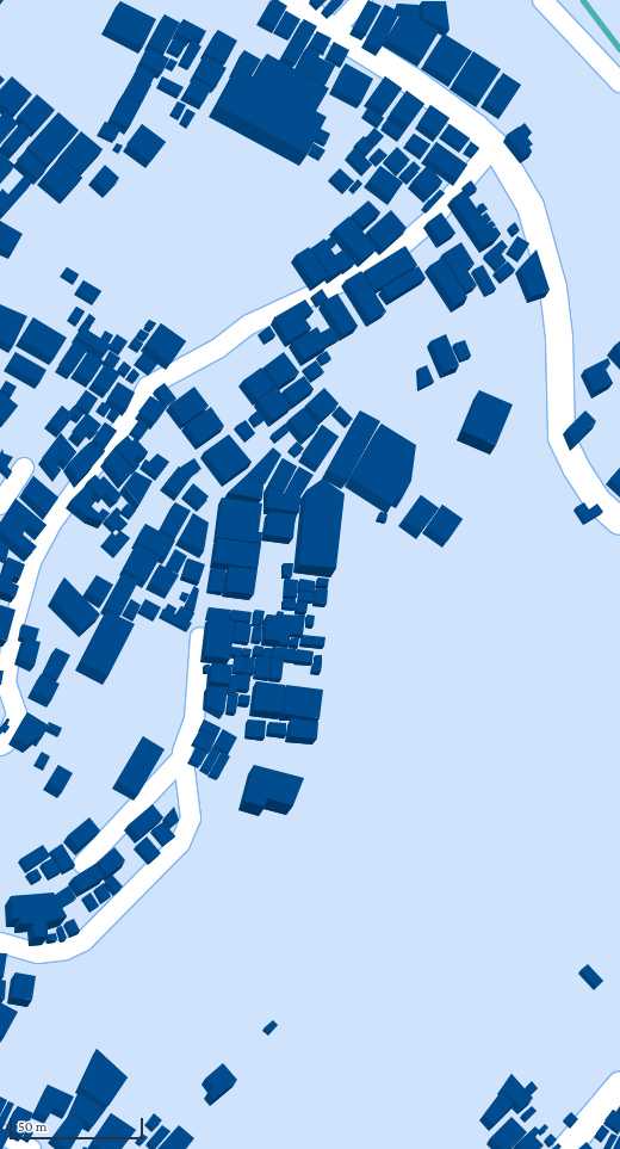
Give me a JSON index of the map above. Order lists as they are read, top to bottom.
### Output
{
  "scale_bar": "50 m"
}
